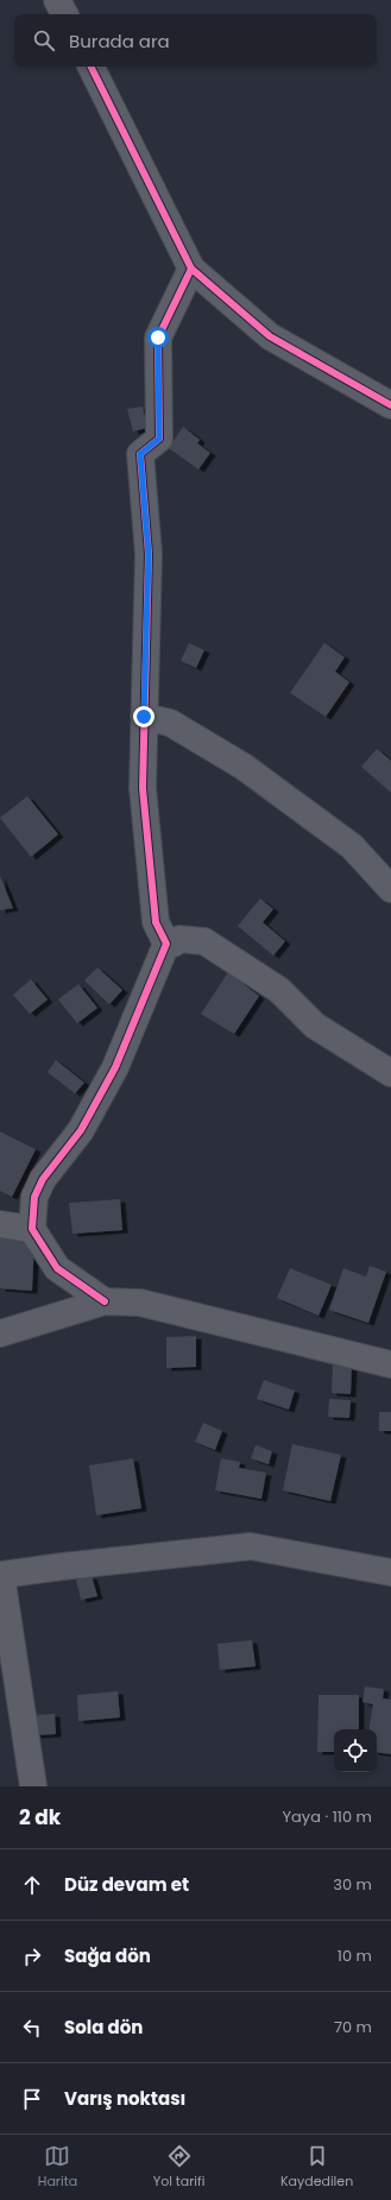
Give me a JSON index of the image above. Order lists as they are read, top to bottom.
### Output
{
  "page": {
    "search": "Burada ara",
    "heading": ["2 dk", "Yaya · 110 m"],
    "list": [
      ["Düz devam et", "30 m"],
      ["Sağa dön", "10 m"],
      ["Sola dön", "70 m"],
      "Varış noktası"
    ],
    "nav": ["Harita", "Yol tarifi", "Kaydedilen"]
  }
}
